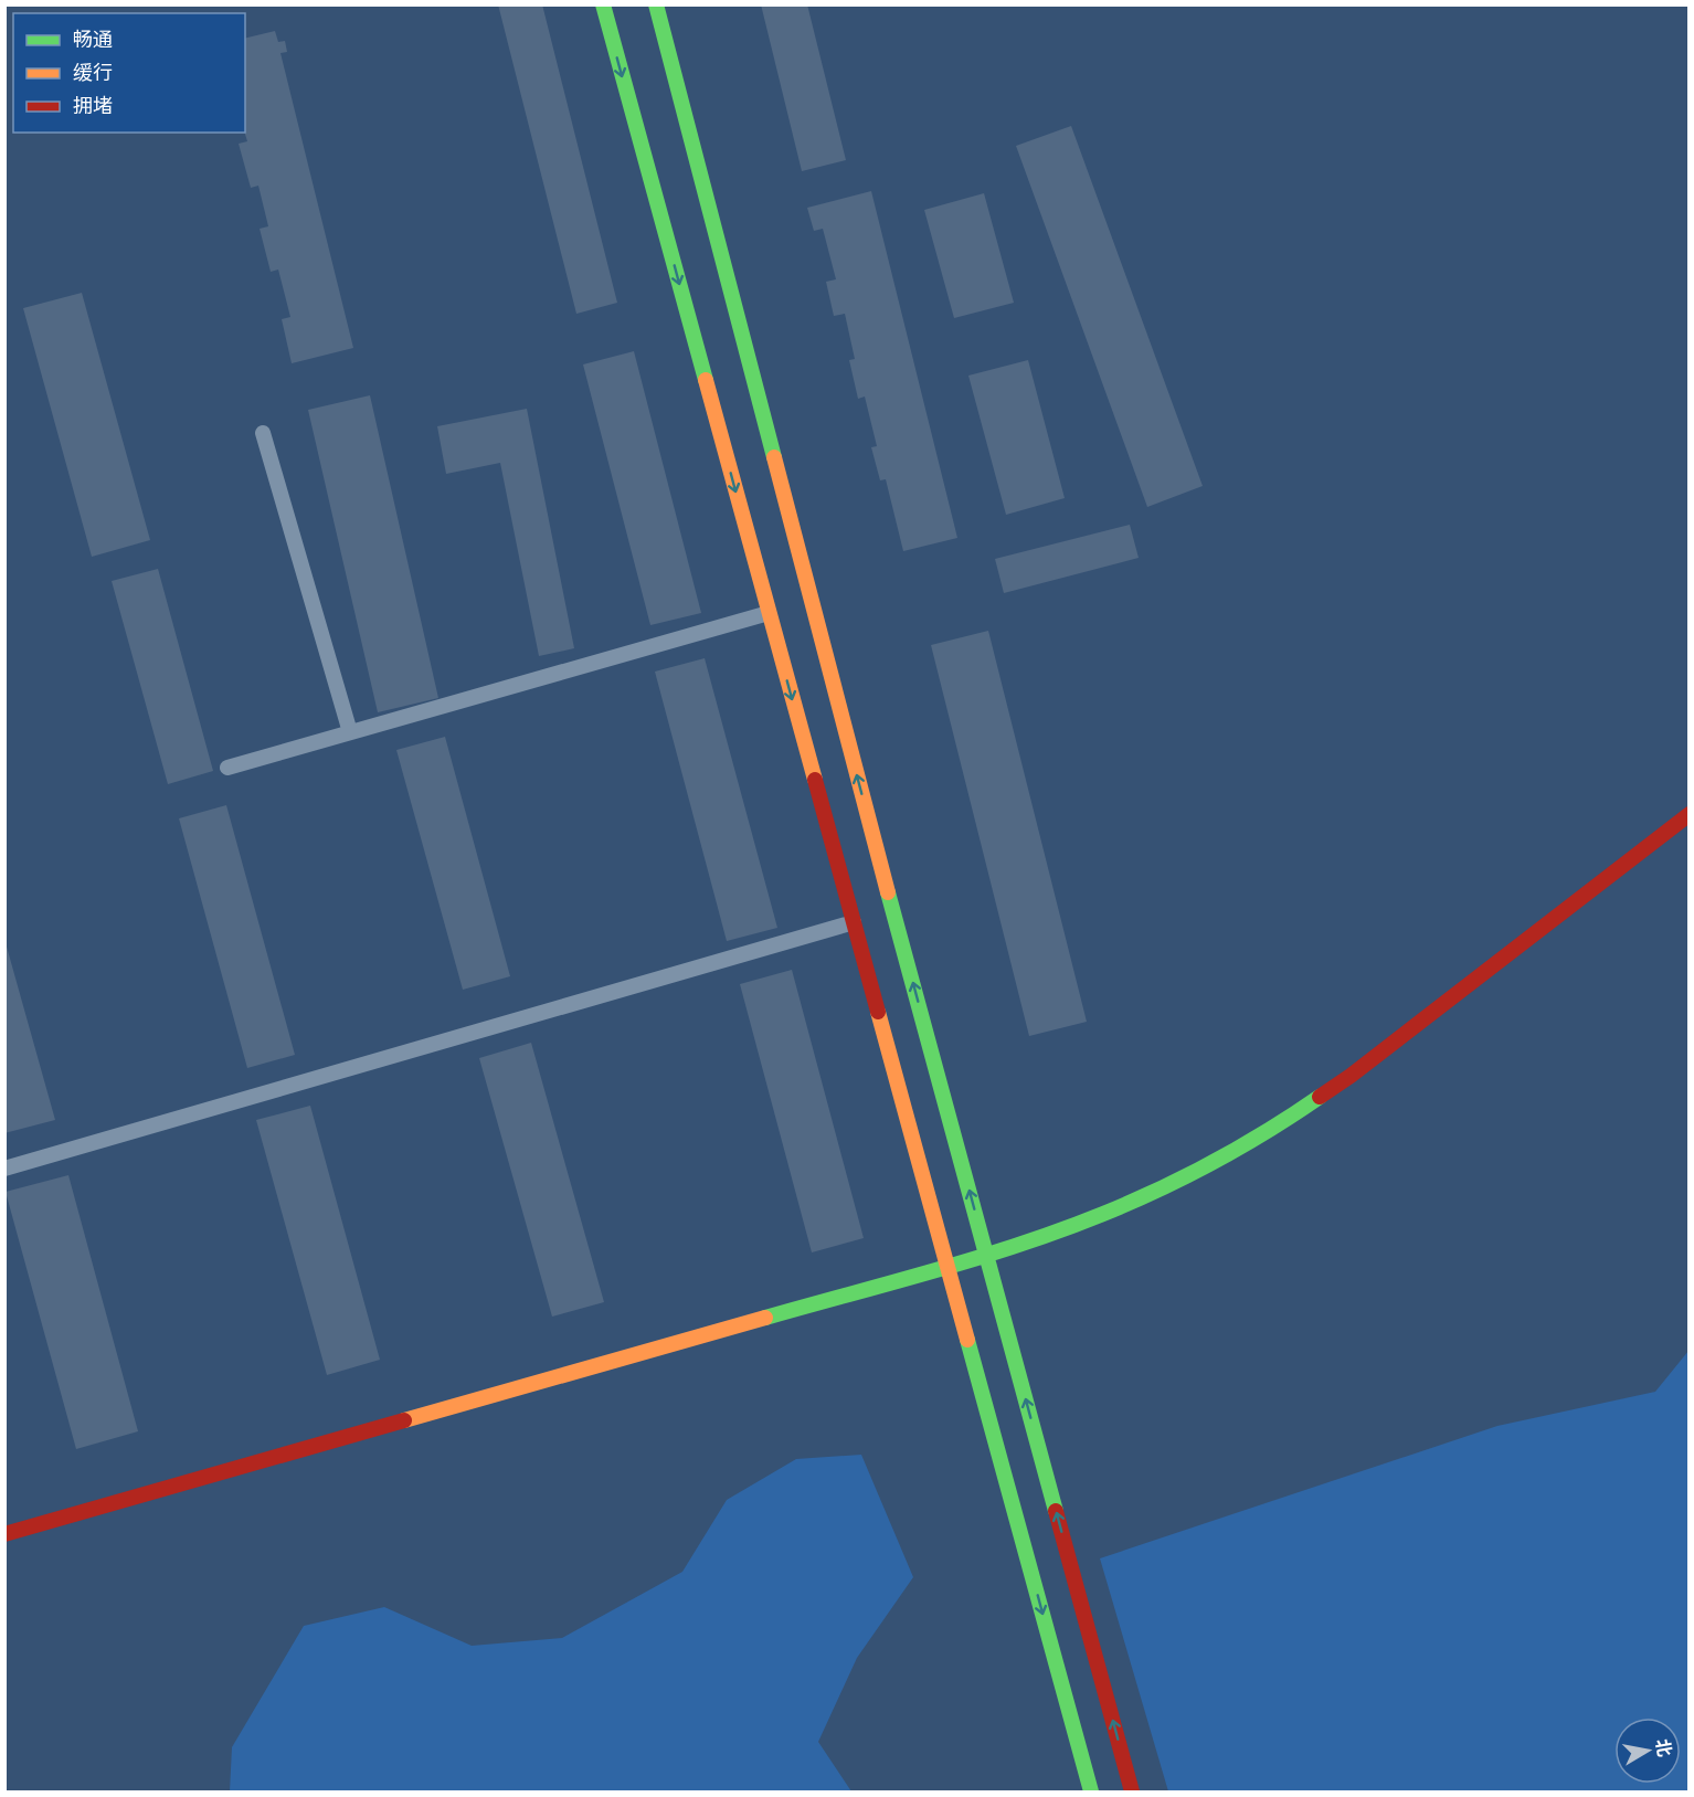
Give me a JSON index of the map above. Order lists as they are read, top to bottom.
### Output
{
  "legend": ["畅通", "缓行", "拥堵"],
  "north": "right"
}
